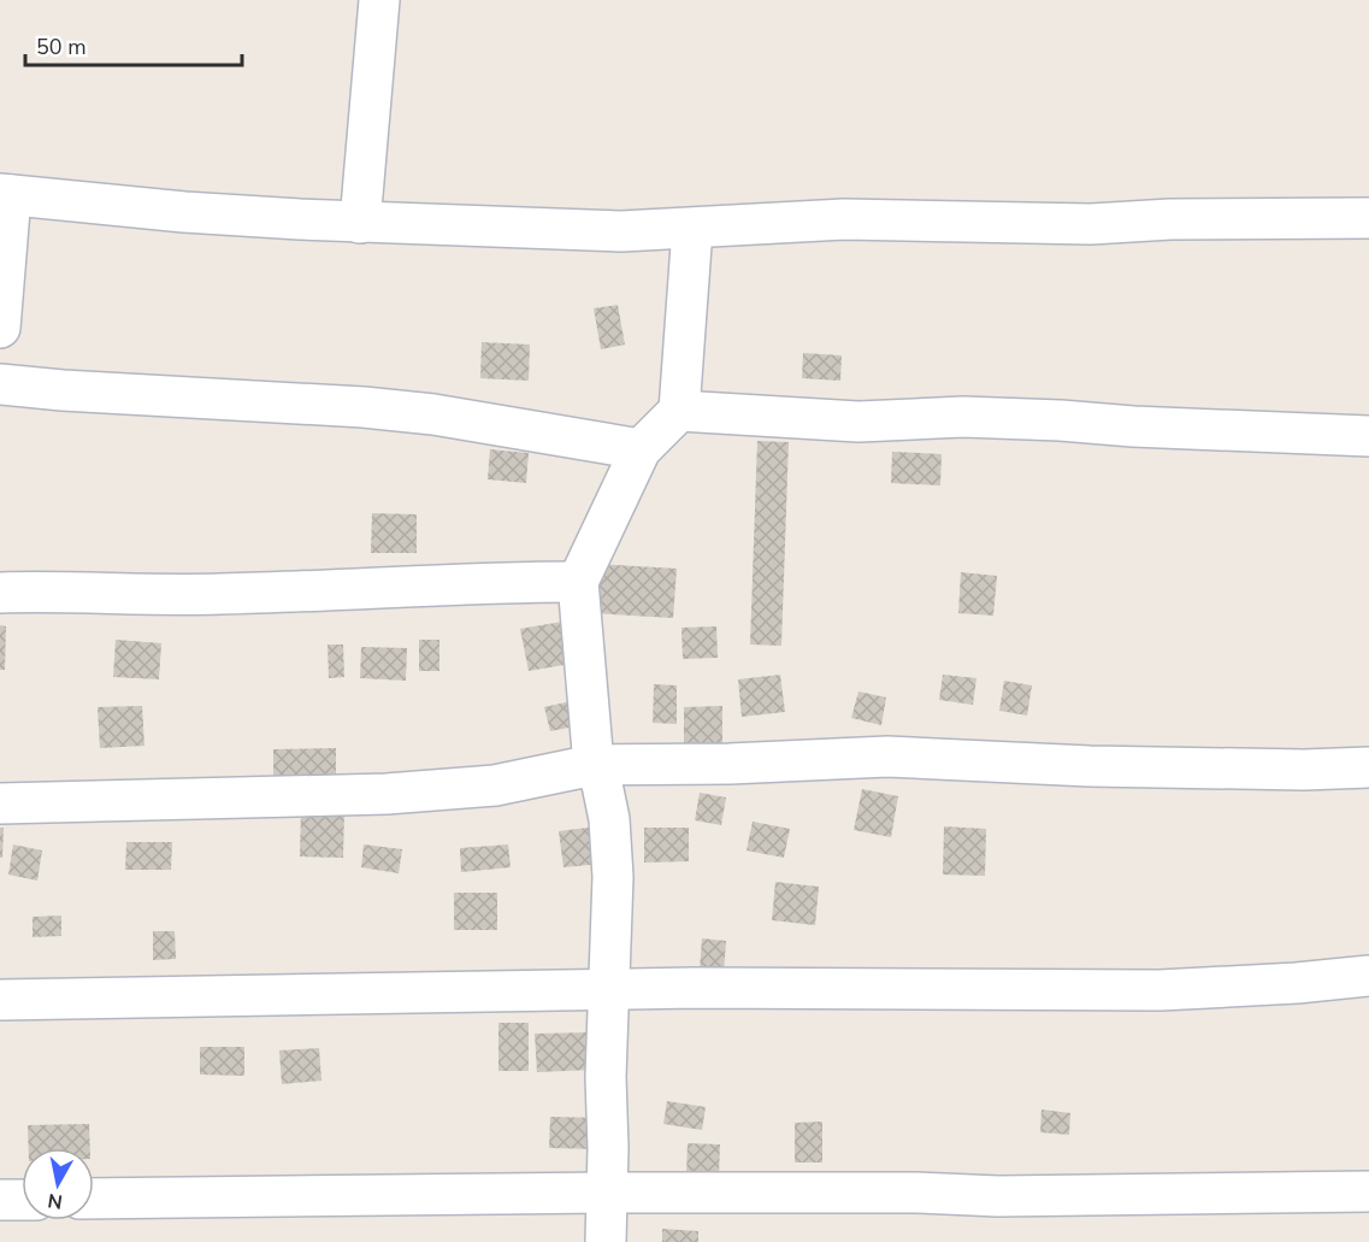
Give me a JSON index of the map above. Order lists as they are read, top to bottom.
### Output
{
  "scale_bar": "50 m",
  "north": "bottom"
}
